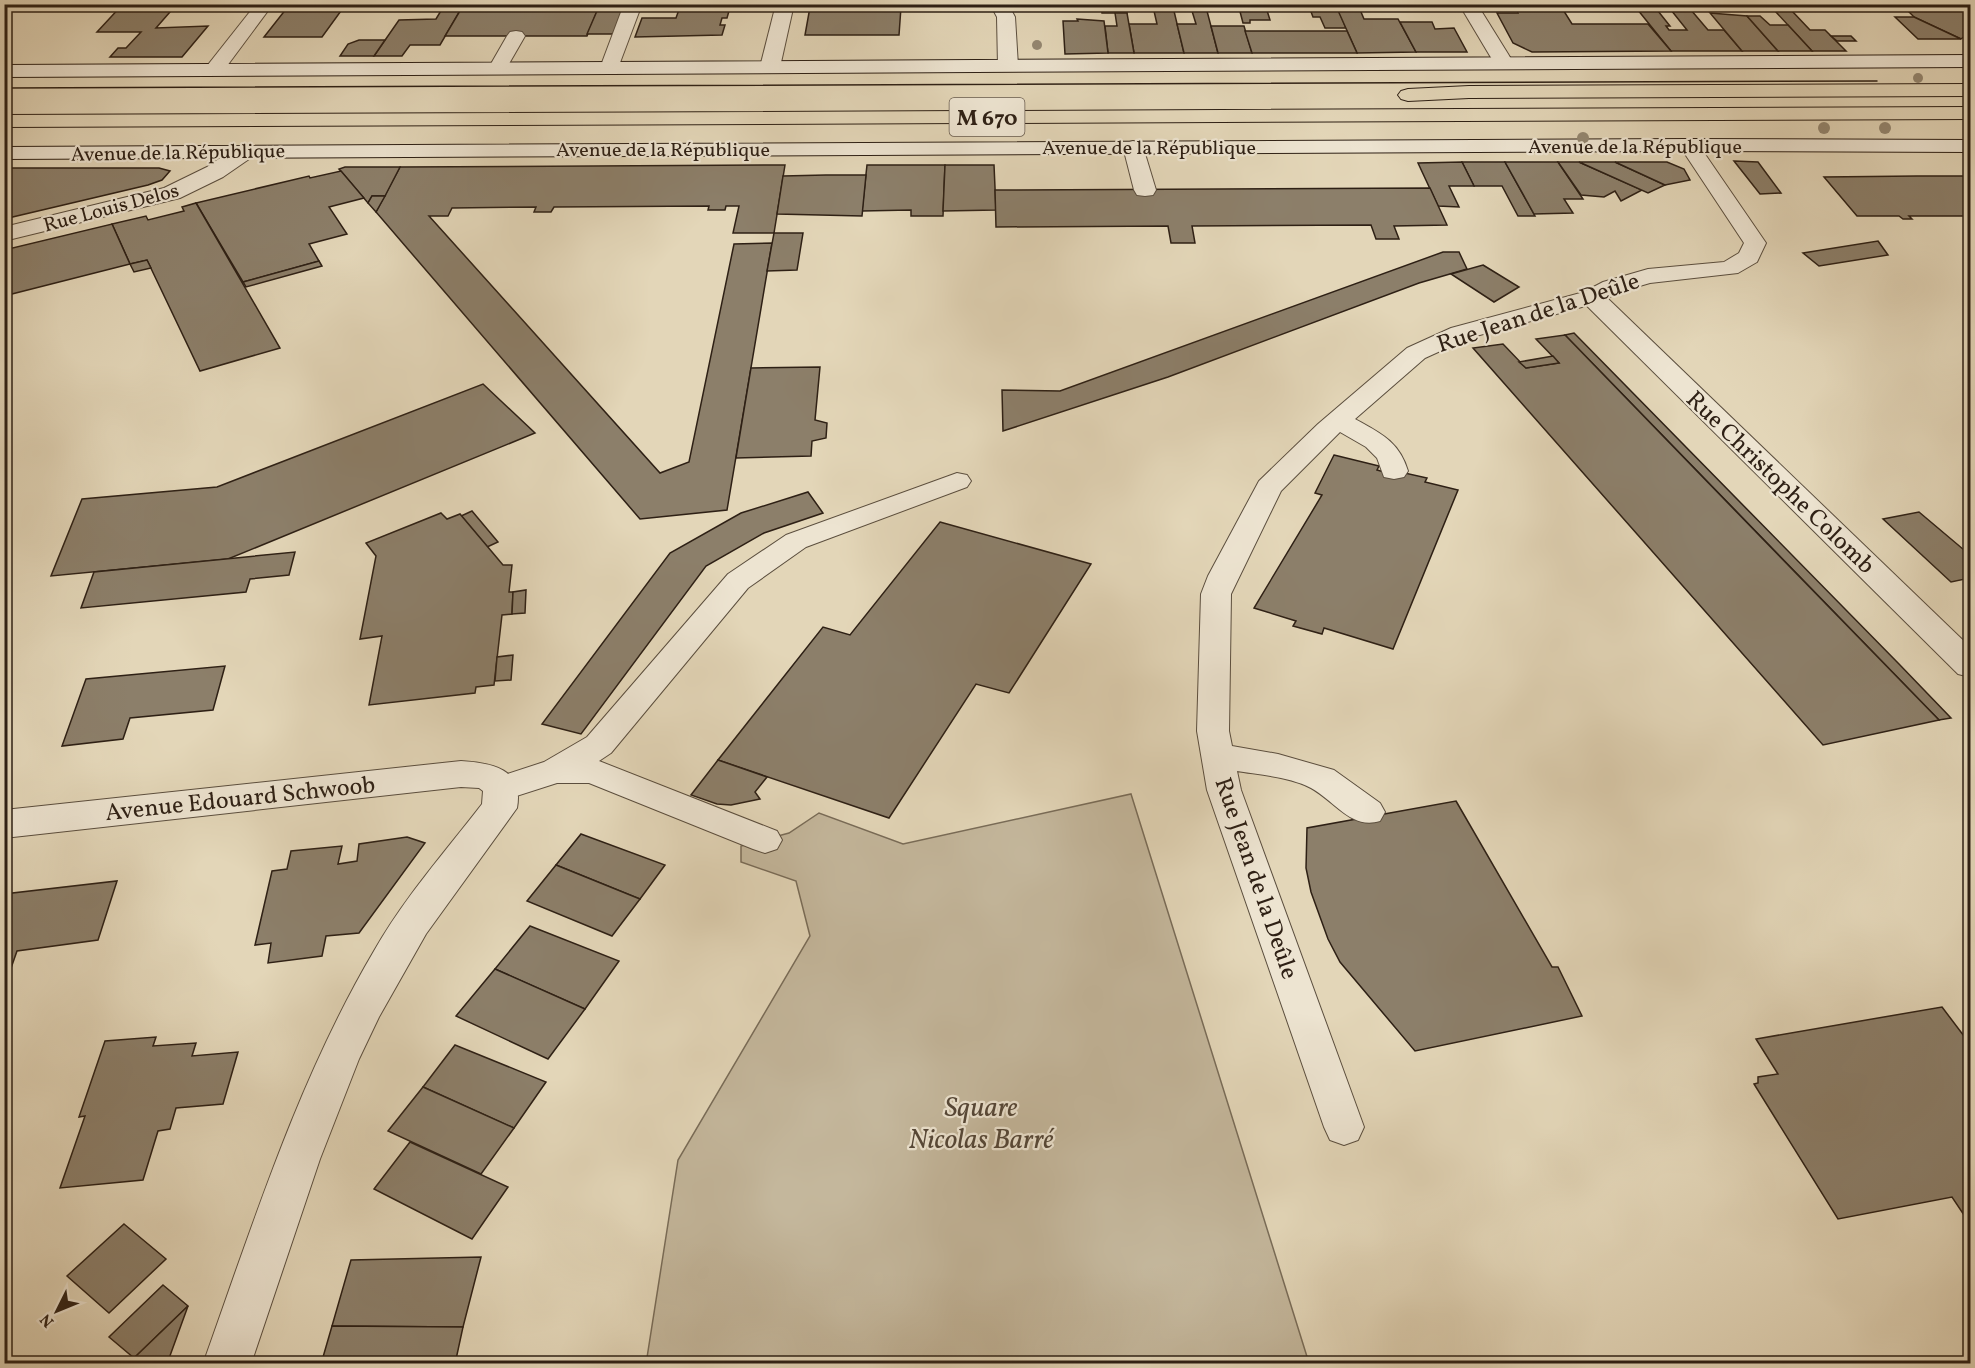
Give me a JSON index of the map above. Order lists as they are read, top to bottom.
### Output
{
  "streets": {
    "main road": ["M 670", "Avenue de la République"],
    "street": ["Rue Louis Delos", "Rue Christophe Colomb", "Avenue Edouard Schwoob"],
    "lane": ["Rue Jean de la Deûle"]
  },
  "crossings": [
    ["Avenue de la République", "Rue Louis Delos"],
    ["Avenue de la République", "Rue Jean de la Deûle"],
    ["Rue Jean de la Deûle", "Rue Christophe Colomb"]
  ],
  "parks": ["Square Nicolas Barré"],
  "north": "bottom left"
}
